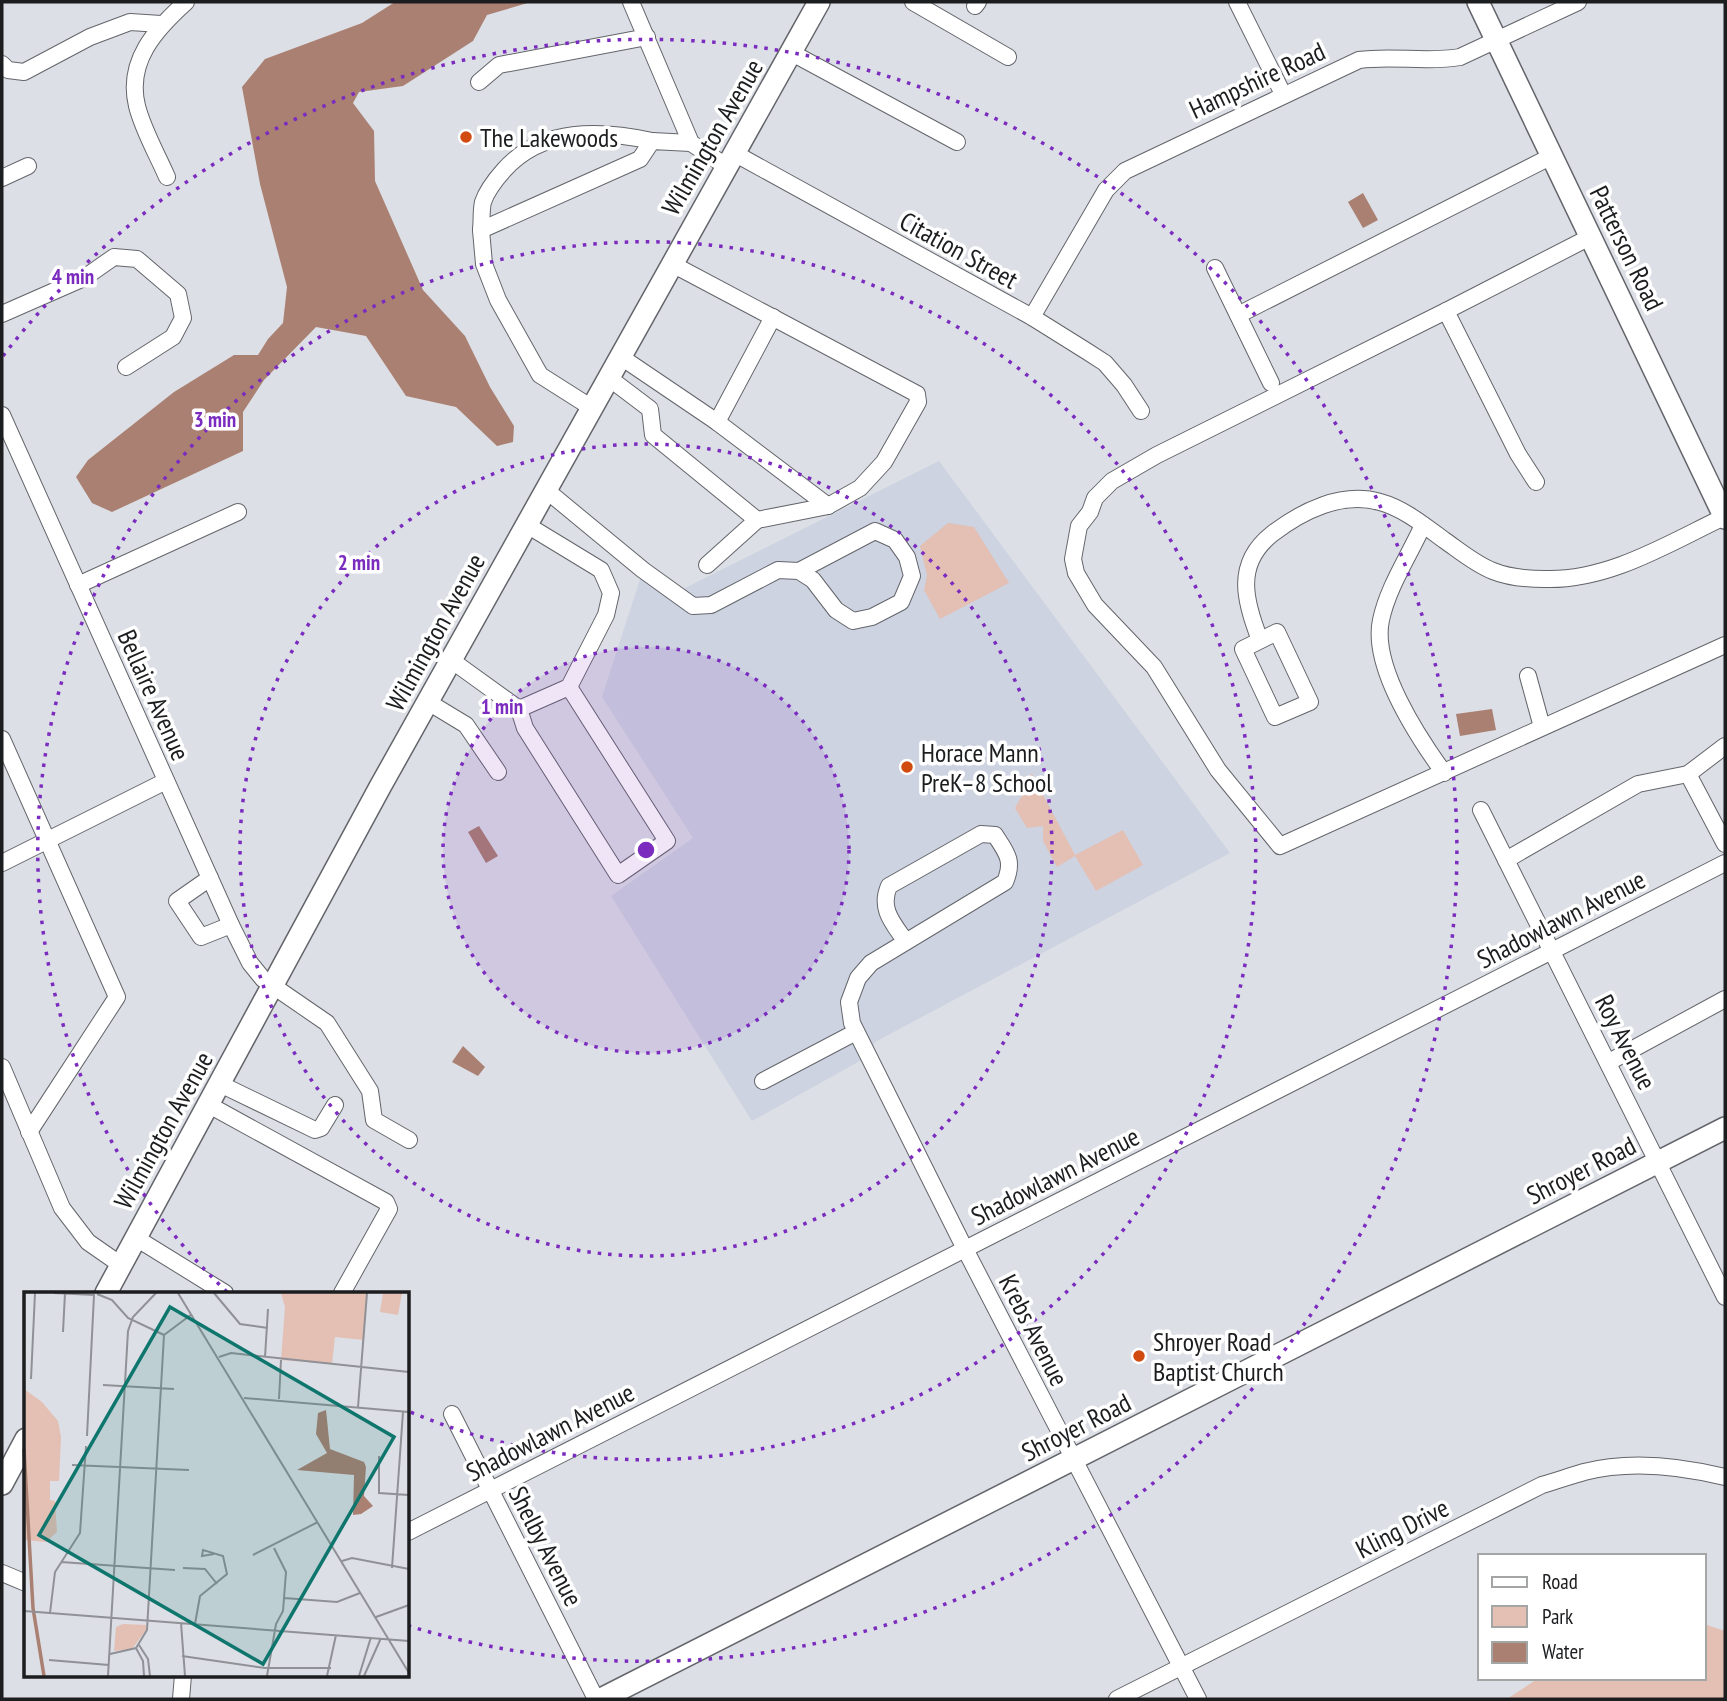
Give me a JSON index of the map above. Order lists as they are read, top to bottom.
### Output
{
  "streets": {
    "main road": ["Wilmington Avenue", "Patterson Road", "Shroyer Road"],
    "street": [
      "Hampshire Road",
      "Citation Street",
      "Bellaire Avenue",
      "Shadowlawn Avenue",
      "Roy Avenue",
      "Krebs Avenue",
      "Kling Drive",
      "Shelby Avenue"
    ]
  },
  "crossings": [
    ["Hampshire Road", "Patterson Road"],
    ["Hampshire Road", "Citation Street"],
    ["Wilmington Avenue", "Citation Street"],
    ["Wilmington Avenue", "Bellaire Avenue"],
    ["Shadowlawn Avenue", "Roy Avenue"],
    ["Shadowlawn Avenue", "Krebs Avenue"],
    ["Shadowlawn Avenue", "Shelby Avenue"],
    ["Roy Avenue", "Shroyer Road"],
    ["Shroyer Road", "Krebs Avenue"],
    ["Shroyer Road", "Shelby Avenue"],
    ["Krebs Avenue", "Kling Drive"]
  ],
  "places": ["The Lakewoods", "Horace Mann PreK–8 School", "Shroyer Road Baptist Church"],
  "legend": ["Road", "Park", "Water"],
  "rings": [
    "4 min",
    "3 min",
    "2 min",
    "1 min"
  ]
}
